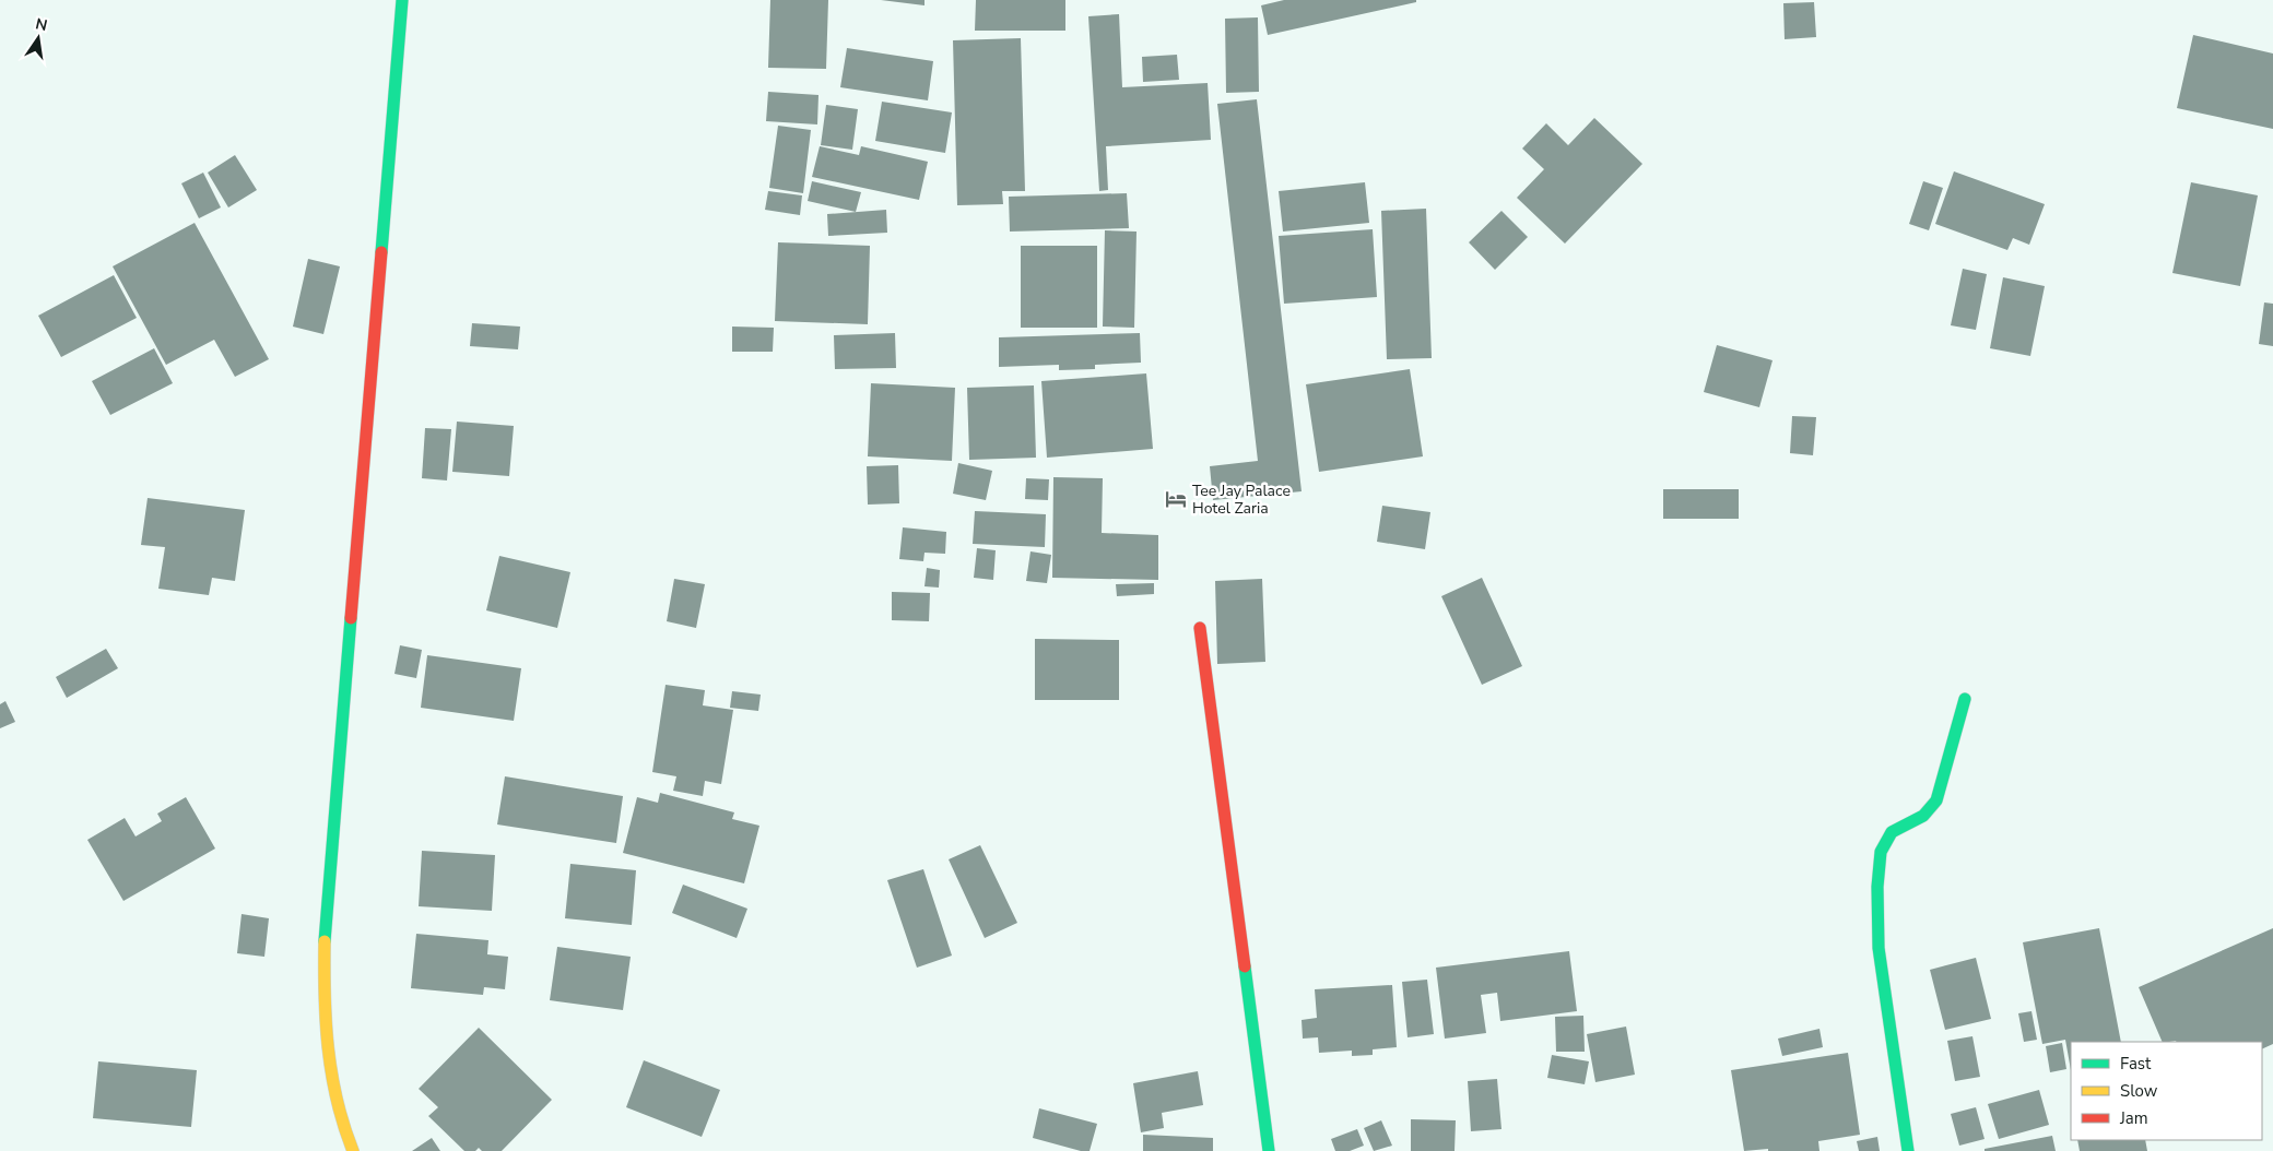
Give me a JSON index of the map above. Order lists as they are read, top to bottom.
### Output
{
  "places": {
    "hotel": ["Tee Jay Palace Hotel Zaria"]
  },
  "legend": ["Fast", "Slow", "Jam"],
  "north": "top"
}
